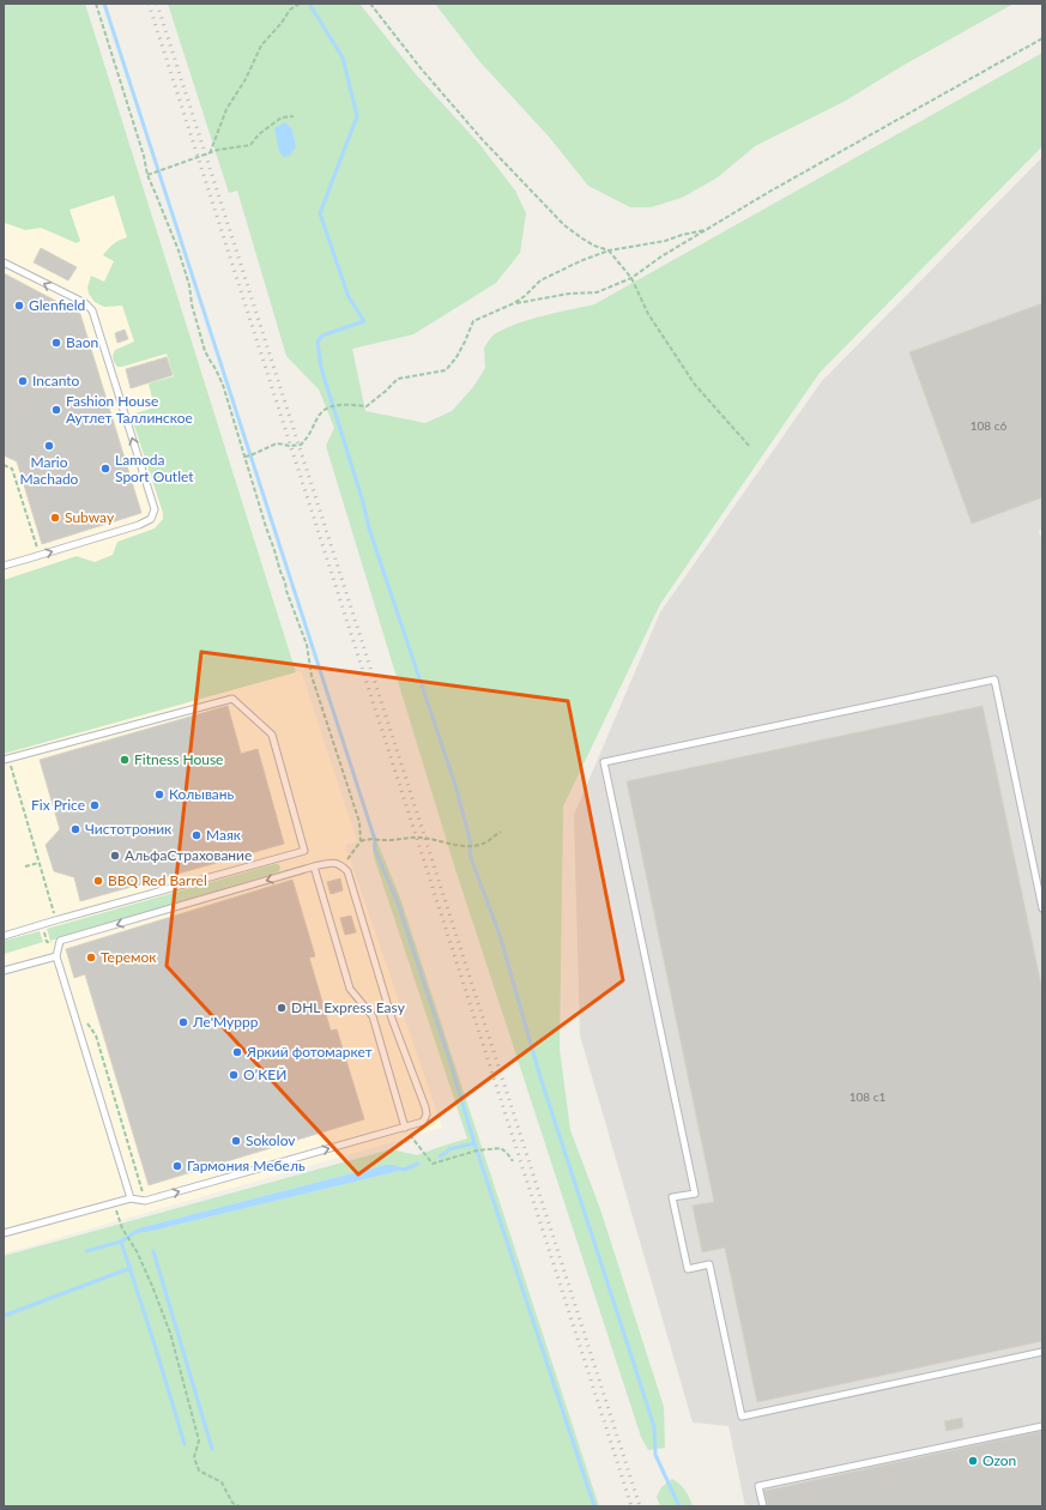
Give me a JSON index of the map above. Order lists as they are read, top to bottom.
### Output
{
  "places": [
    "Glenfield",
    "Baon",
    "Incanto",
    "Fashion House Аутлет Таллинское",
    "Mario Machado",
    "Lamoda Sport Outlet",
    "Subway",
    "Fitness House",
    "Колывань",
    "Fix Price",
    "Чистотроник",
    "Маяк",
    "АльфаСтрахование",
    "BBQ Red Barrel",
    "Теремок",
    "DHL Express Easy",
    "Ле'Муррр",
    "Яркий фотомаркет",
    "О’КЕЙ",
    "Sokolov",
    "Гармония Мебель",
    "Ozon"
  ],
  "house_numbers": ["108 с6", "108 с1"]
}
